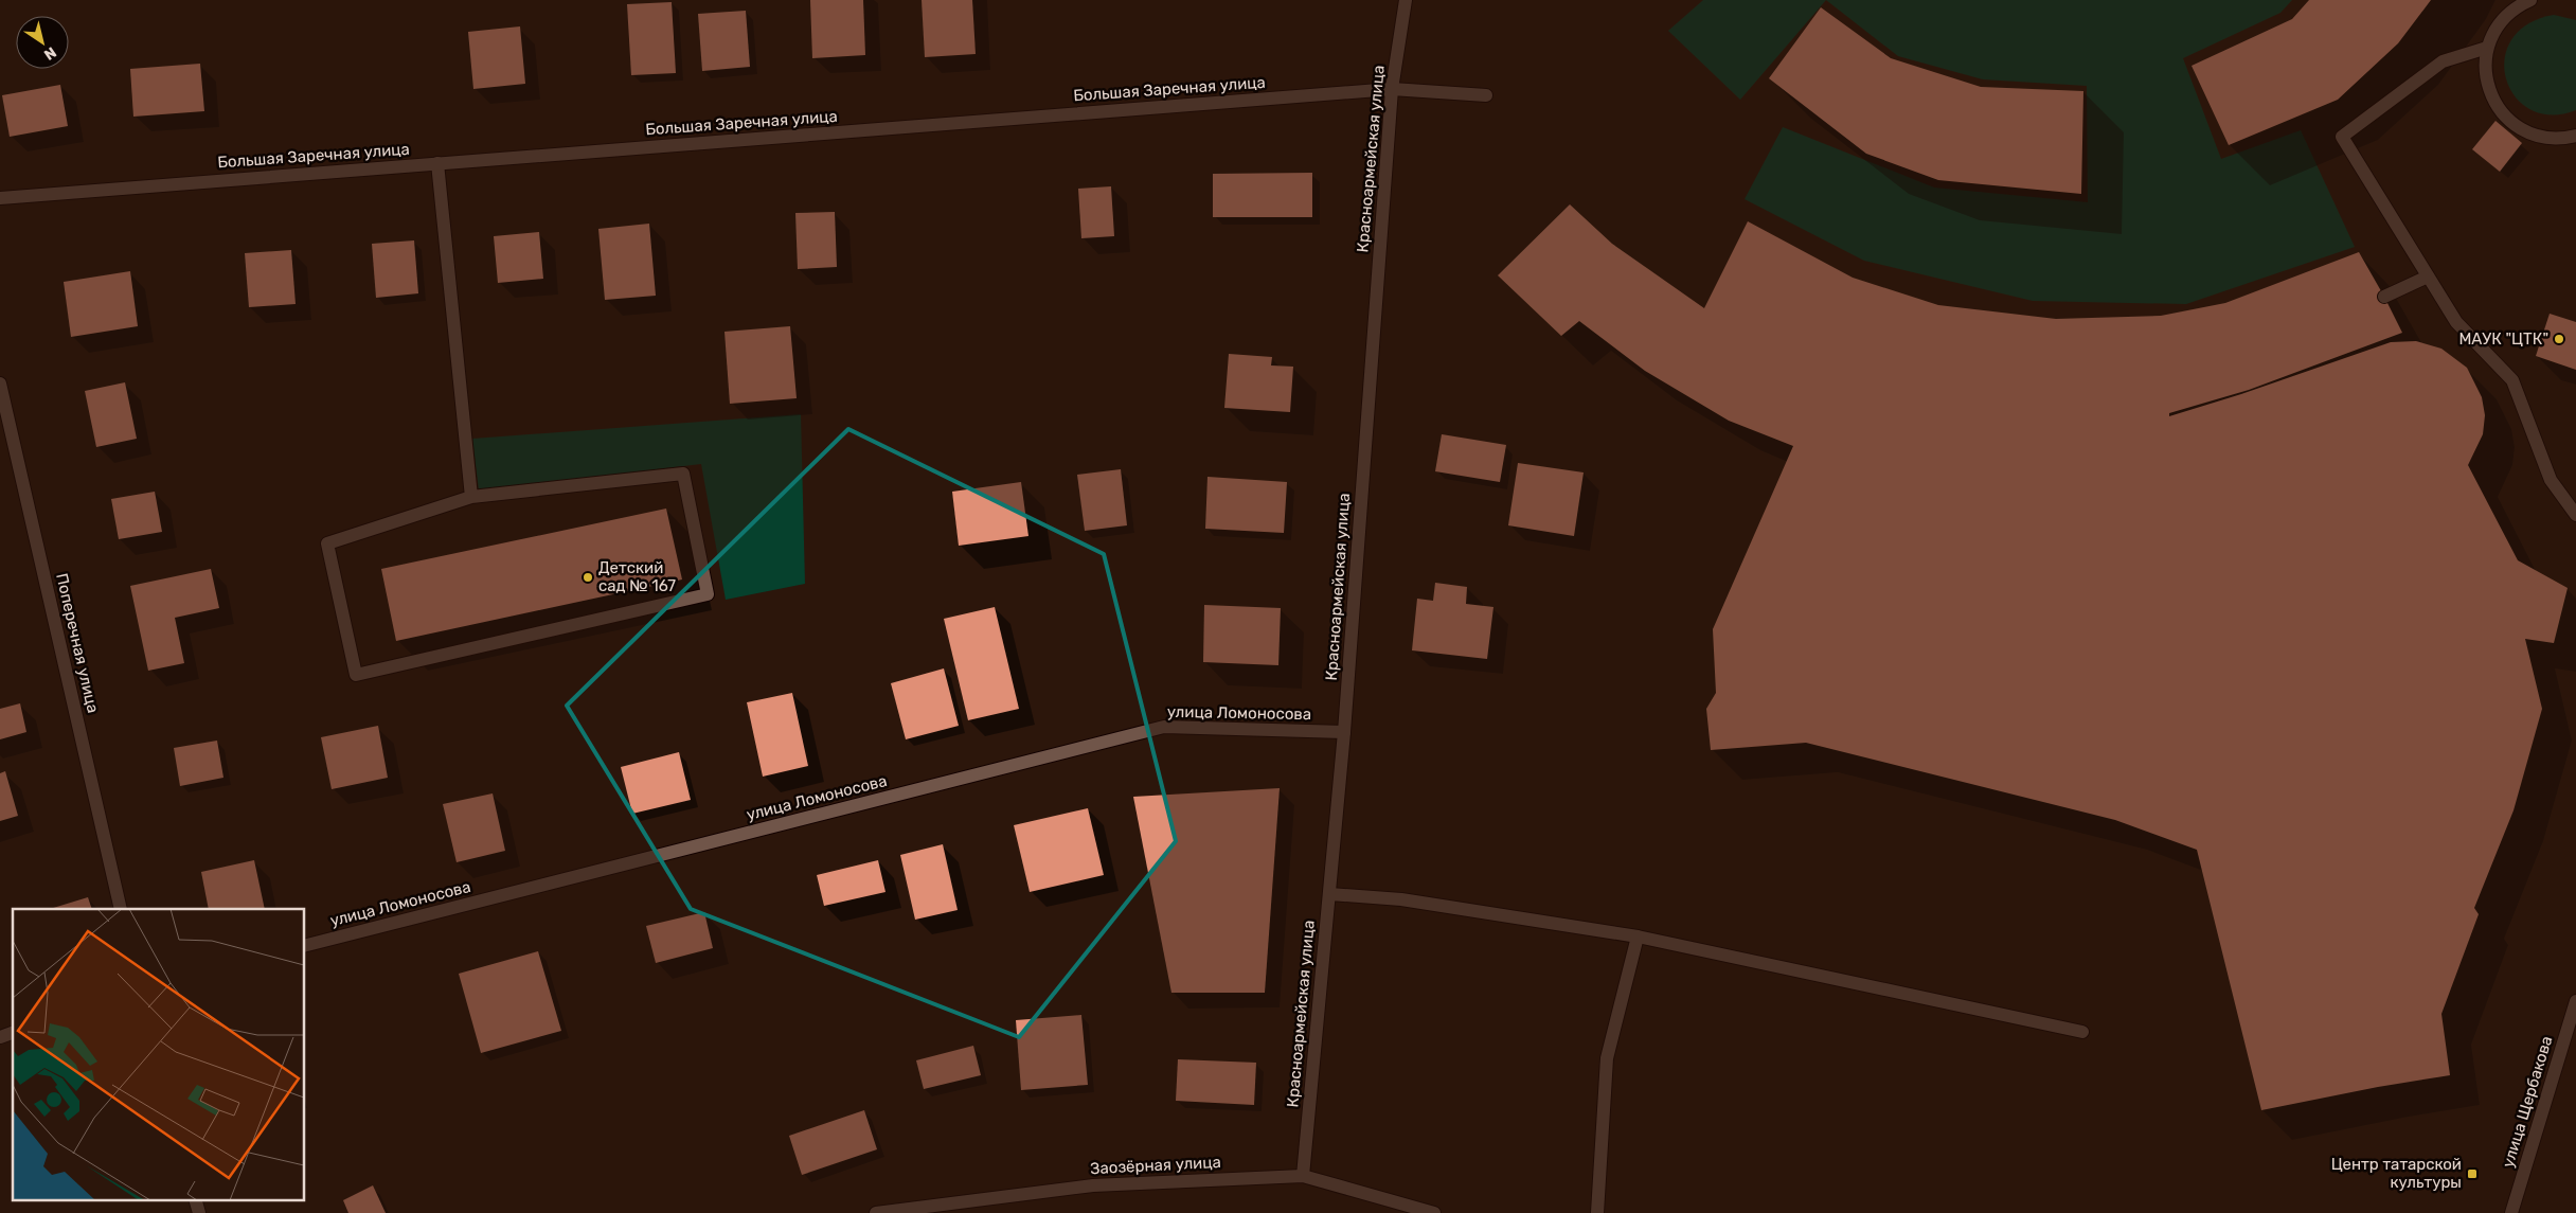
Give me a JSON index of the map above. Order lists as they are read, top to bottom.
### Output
{
  "streets": {
    "street": [
      "Большая Заречная улица",
      "Красноармейская улица",
      "Поперечная улица",
      "улица Ломоносова",
      "улица Щербакова",
      "Заозёрная улица"
    ]
  },
  "crossings": [
    ["Большая Заречная улица", "Красноармейская улица"],
    ["Красноармейская улица", "улица Ломоносова"],
    ["Красноармейская улица", "Заозёрная улица"]
  ],
  "places": {
    "other": ["МАУК \"ЦТК\"", "Детский сад № 167"],
    "transit": ["Центр татарской культуры"]
  },
  "north": "bottom right"
}
